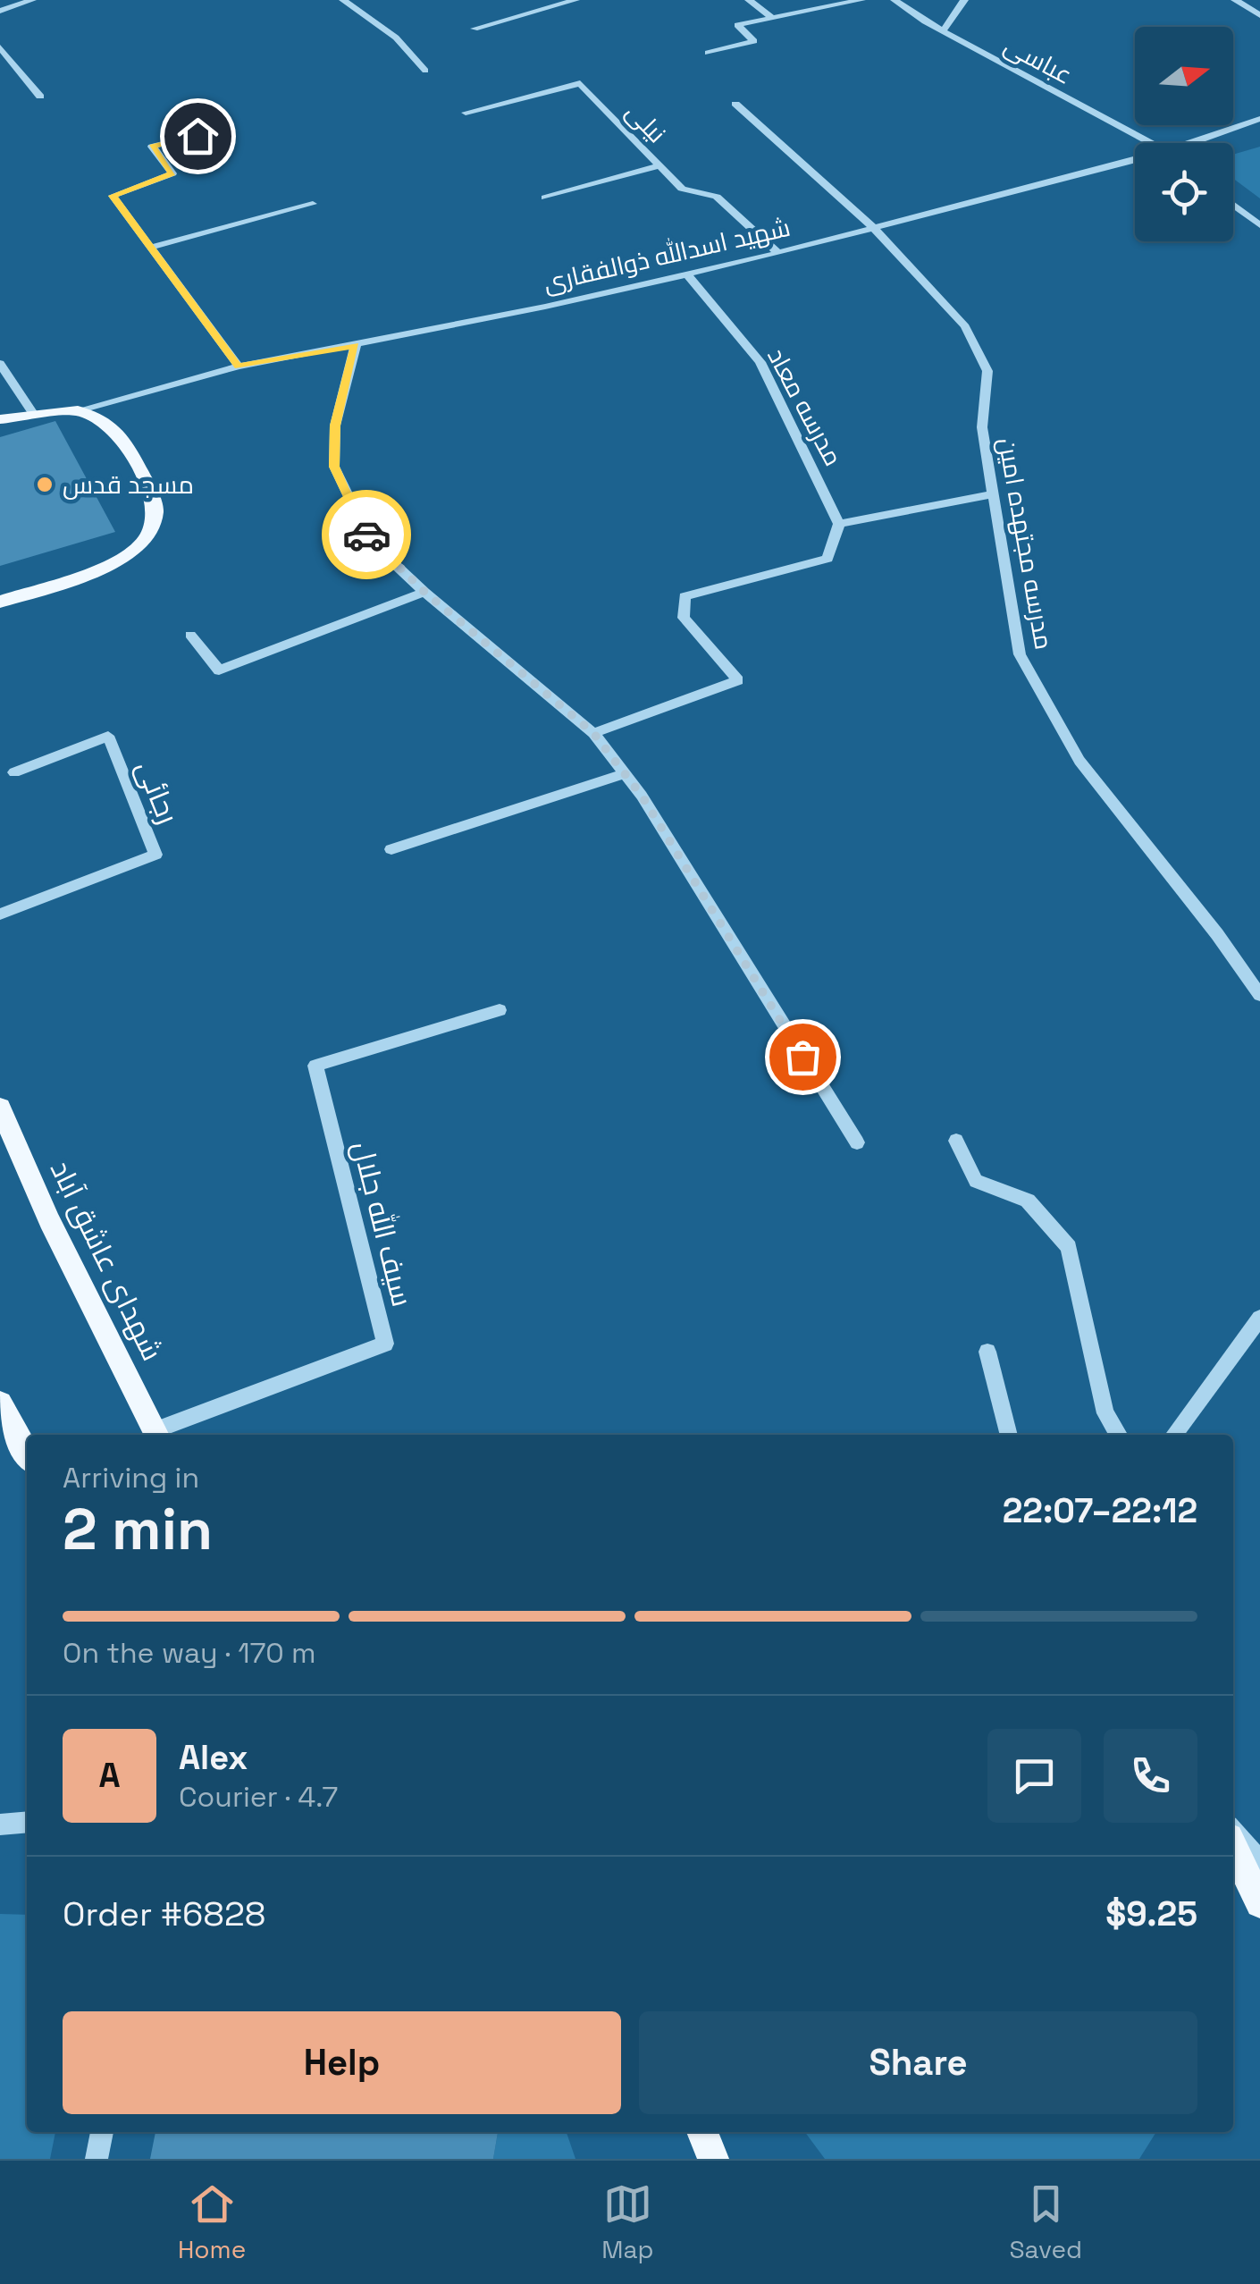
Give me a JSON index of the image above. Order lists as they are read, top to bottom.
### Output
{
  "streets": {
    "main road": ["شهدای عاشق آباد"],
    "street": [
      "عباسی",
      "نیلی",
      "شهید اسدالله ذوالفقاری",
      "مدرسه معاد",
      "مدرسه مجتهده امین",
      "رجائی",
      "سیف الله جلال"
    ]
  },
  "crossings": [
    ["نیلی", "شهید اسدالله ذوالفقاری"],
    ["شهید اسدالله ذوالفقاری", "مدرسه معاد"],
    ["شهید اسدالله ذوالفقاری", "مدرسه مجتهده امین"],
    ["سیف الله جلال", "شهدای عاشق آباد"]
  ],
  "places": ["مسجد قدس"],
  "north": "right",
  "page": {
    "heading": ["2 min", "Arriving in", "22:07–22:12"],
    "panel": [
      "Alex",
      "Courier · 4.7",
      "Order #6828",
      "$9.25"
    ],
    "bar": "On the way · 170 m",
    "round": "A",
    "buttons": ["Help", "Share"],
    "tabs": ["Home", "Map", "Saved"]
  }
}
